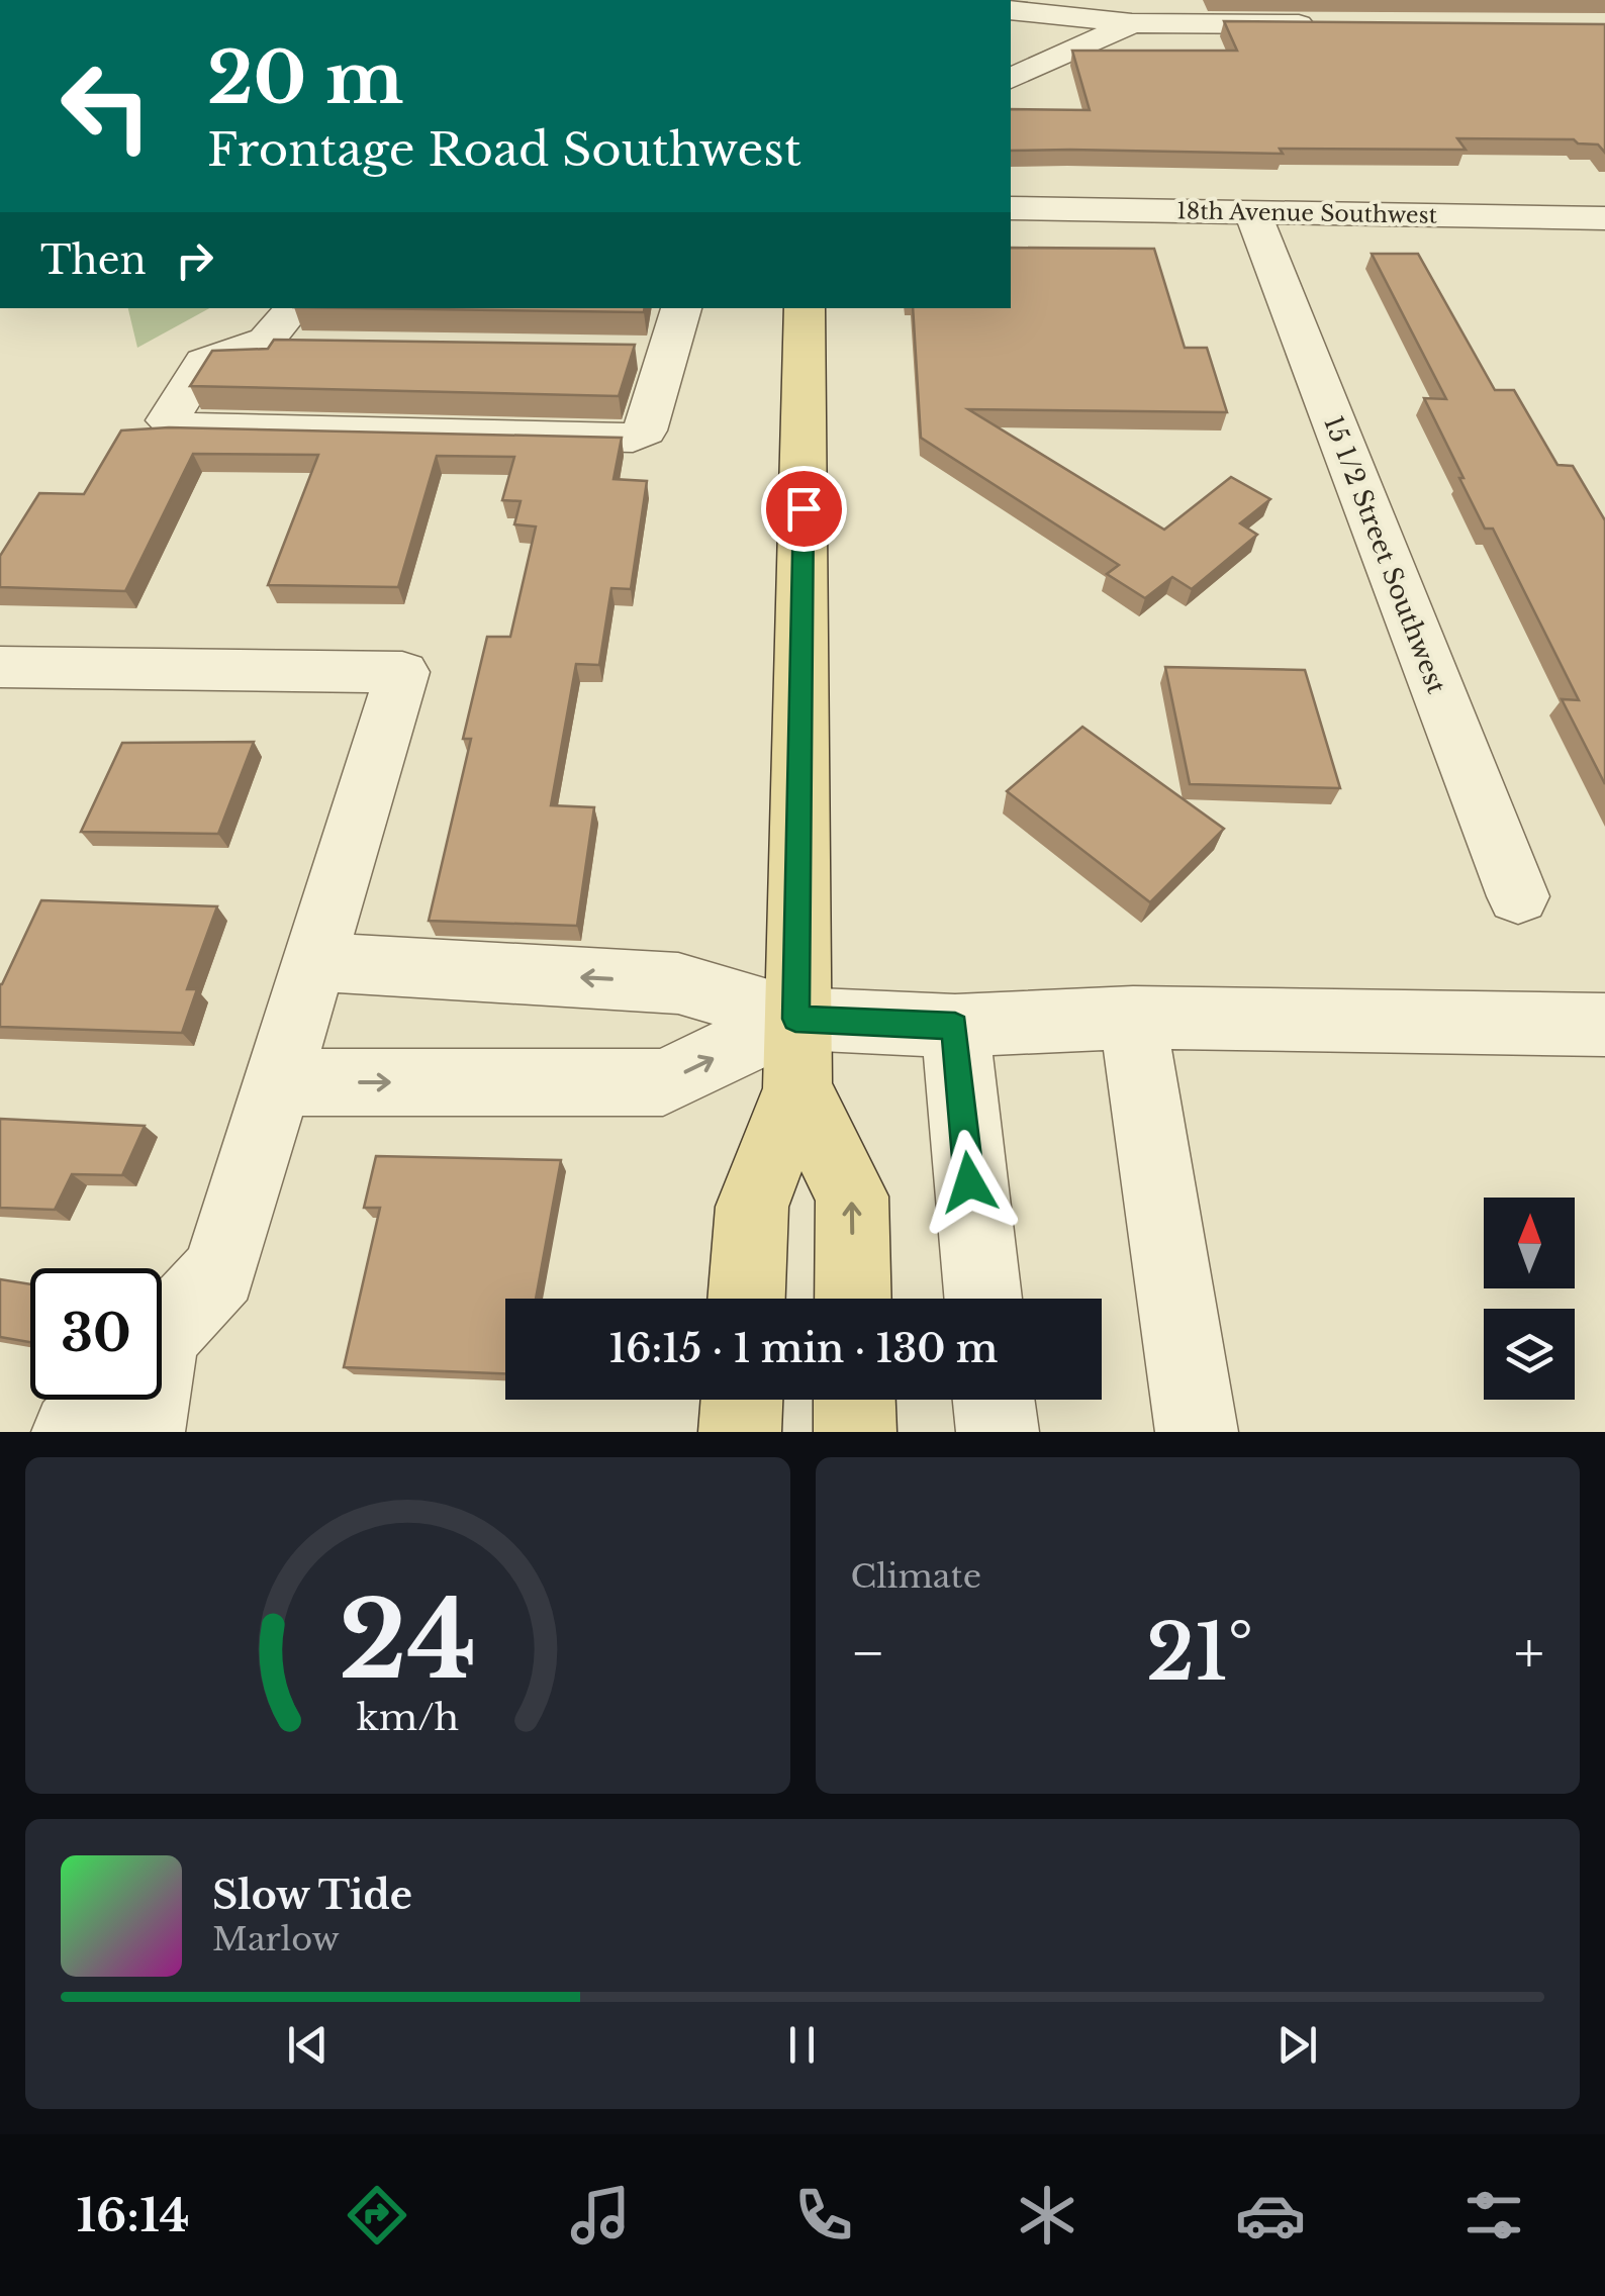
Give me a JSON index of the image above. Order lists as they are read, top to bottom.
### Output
{
  "streets": {
    "street": ["18th Avenue Southwest", "15 1/2 Street Southwest"]
  },
  "crossings": [
    ["18th Avenue Southwest", "15 1/2 Street Southwest"]
  ],
  "north": "top",
  "page": {
    "turn": ["20 m", "Frontage Road Southwest"],
    "then": "Then",
    "limit": "30",
    "trip": "16:15 · 1 min · 130 m",
    "tile": "Climate",
    "heat": ["−", "21°", "+"],
    "song": ["Slow Tide", "Marlow"],
    "tabs": "16:14",
    "gauge": ["24", "km/h"]
  }
}
